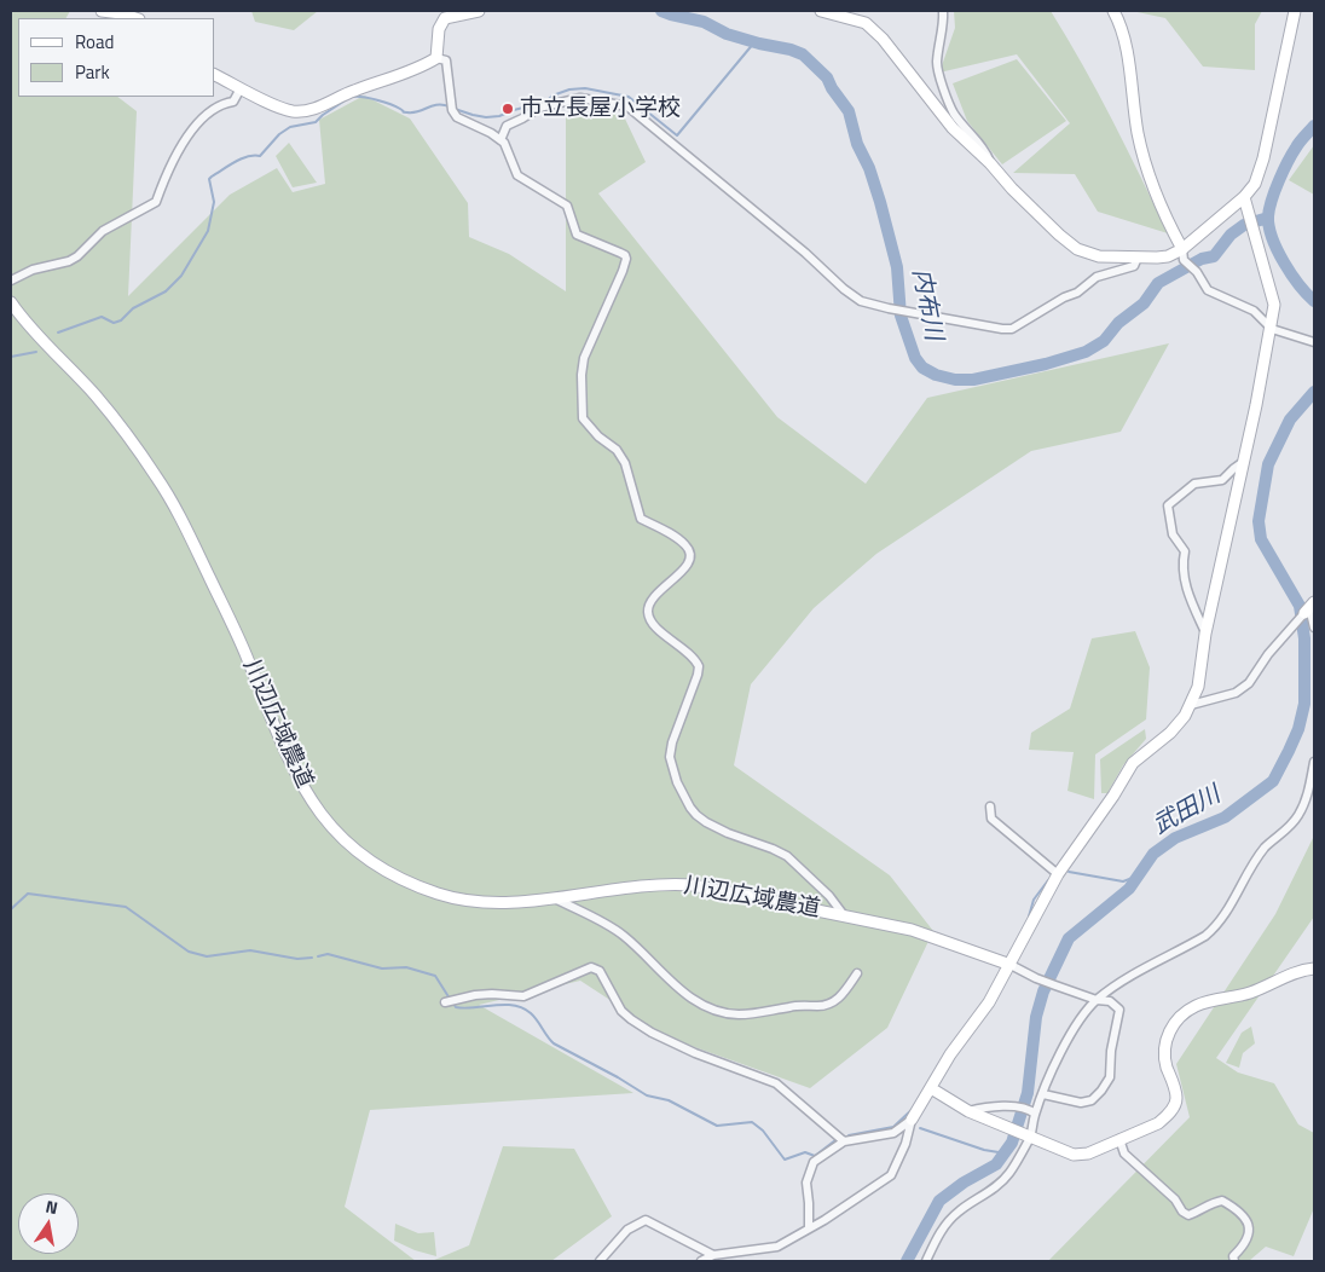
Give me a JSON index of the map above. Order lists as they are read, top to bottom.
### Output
{
  "streets": {
    "street": ["川辺広域農道"]
  },
  "water": ["内布川", "武田川"],
  "places": ["市立長屋小学校"],
  "legend": ["Road", "Park"],
  "north": "top"
}
